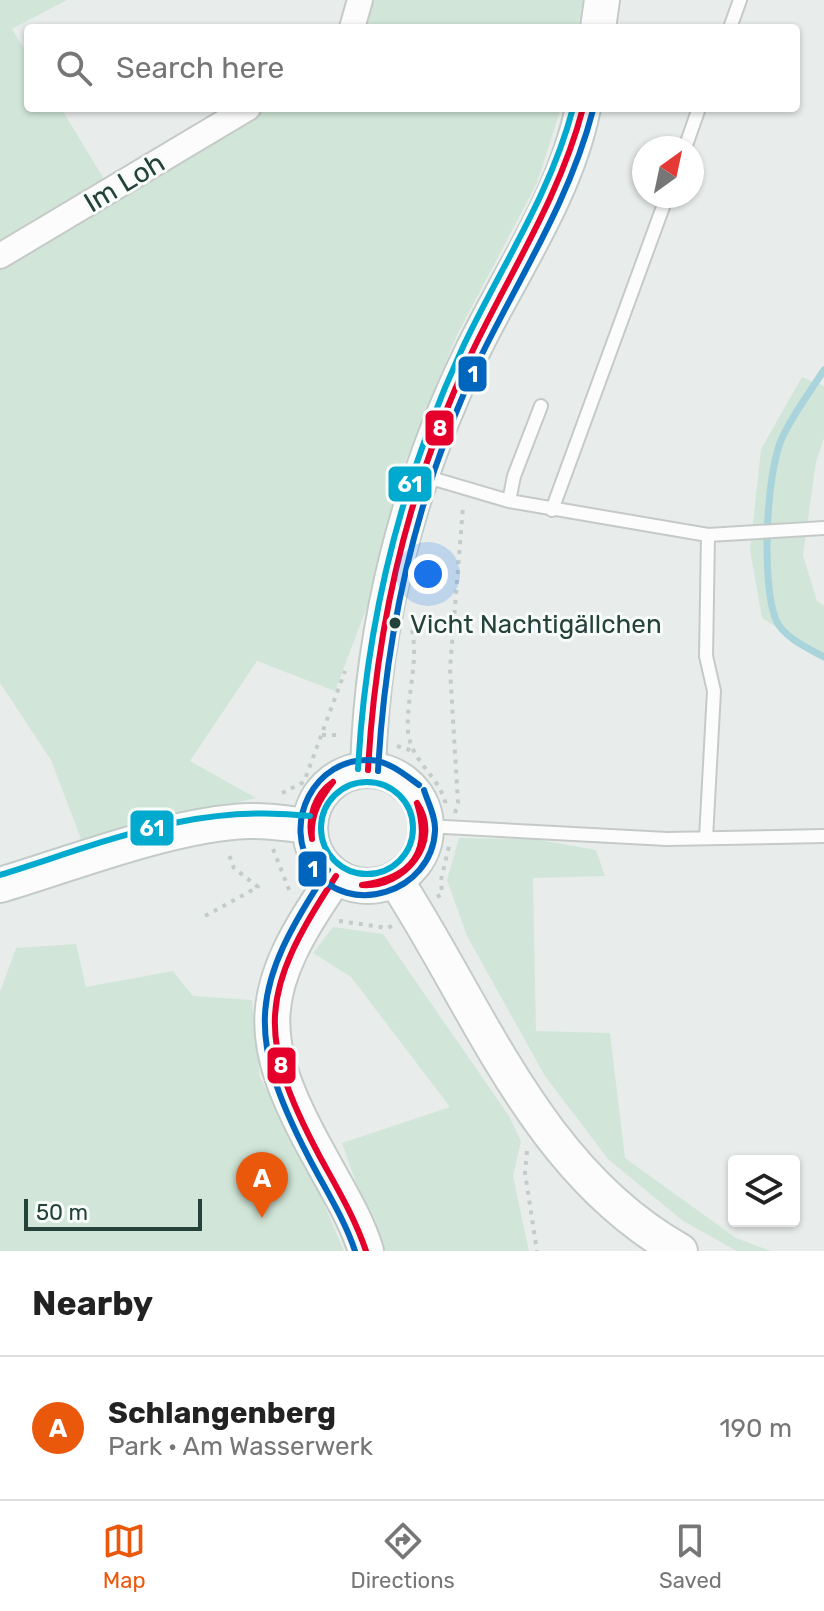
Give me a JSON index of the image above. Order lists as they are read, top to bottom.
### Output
{
  "streets": {
    "street": ["Im Loh"]
  },
  "places": ["Vicht Nachtigällchen"],
  "lines": ["transit line 8", "transit line 1", "transit line 61"],
  "scale_bar": "50 m",
  "north": "top right",
  "page": {
    "search": "Search here",
    "pins": "A",
    "scale": "50 m",
    "heading": "Nearby",
    "list": [
      {
        "mark": "A",
        "name": "Schlangenberg",
        "note": "Park · Am Wasserwerk",
        "value": "190 m"
      }
    ],
    "nav": ["Map", "Directions", "Saved"]
  }
}
